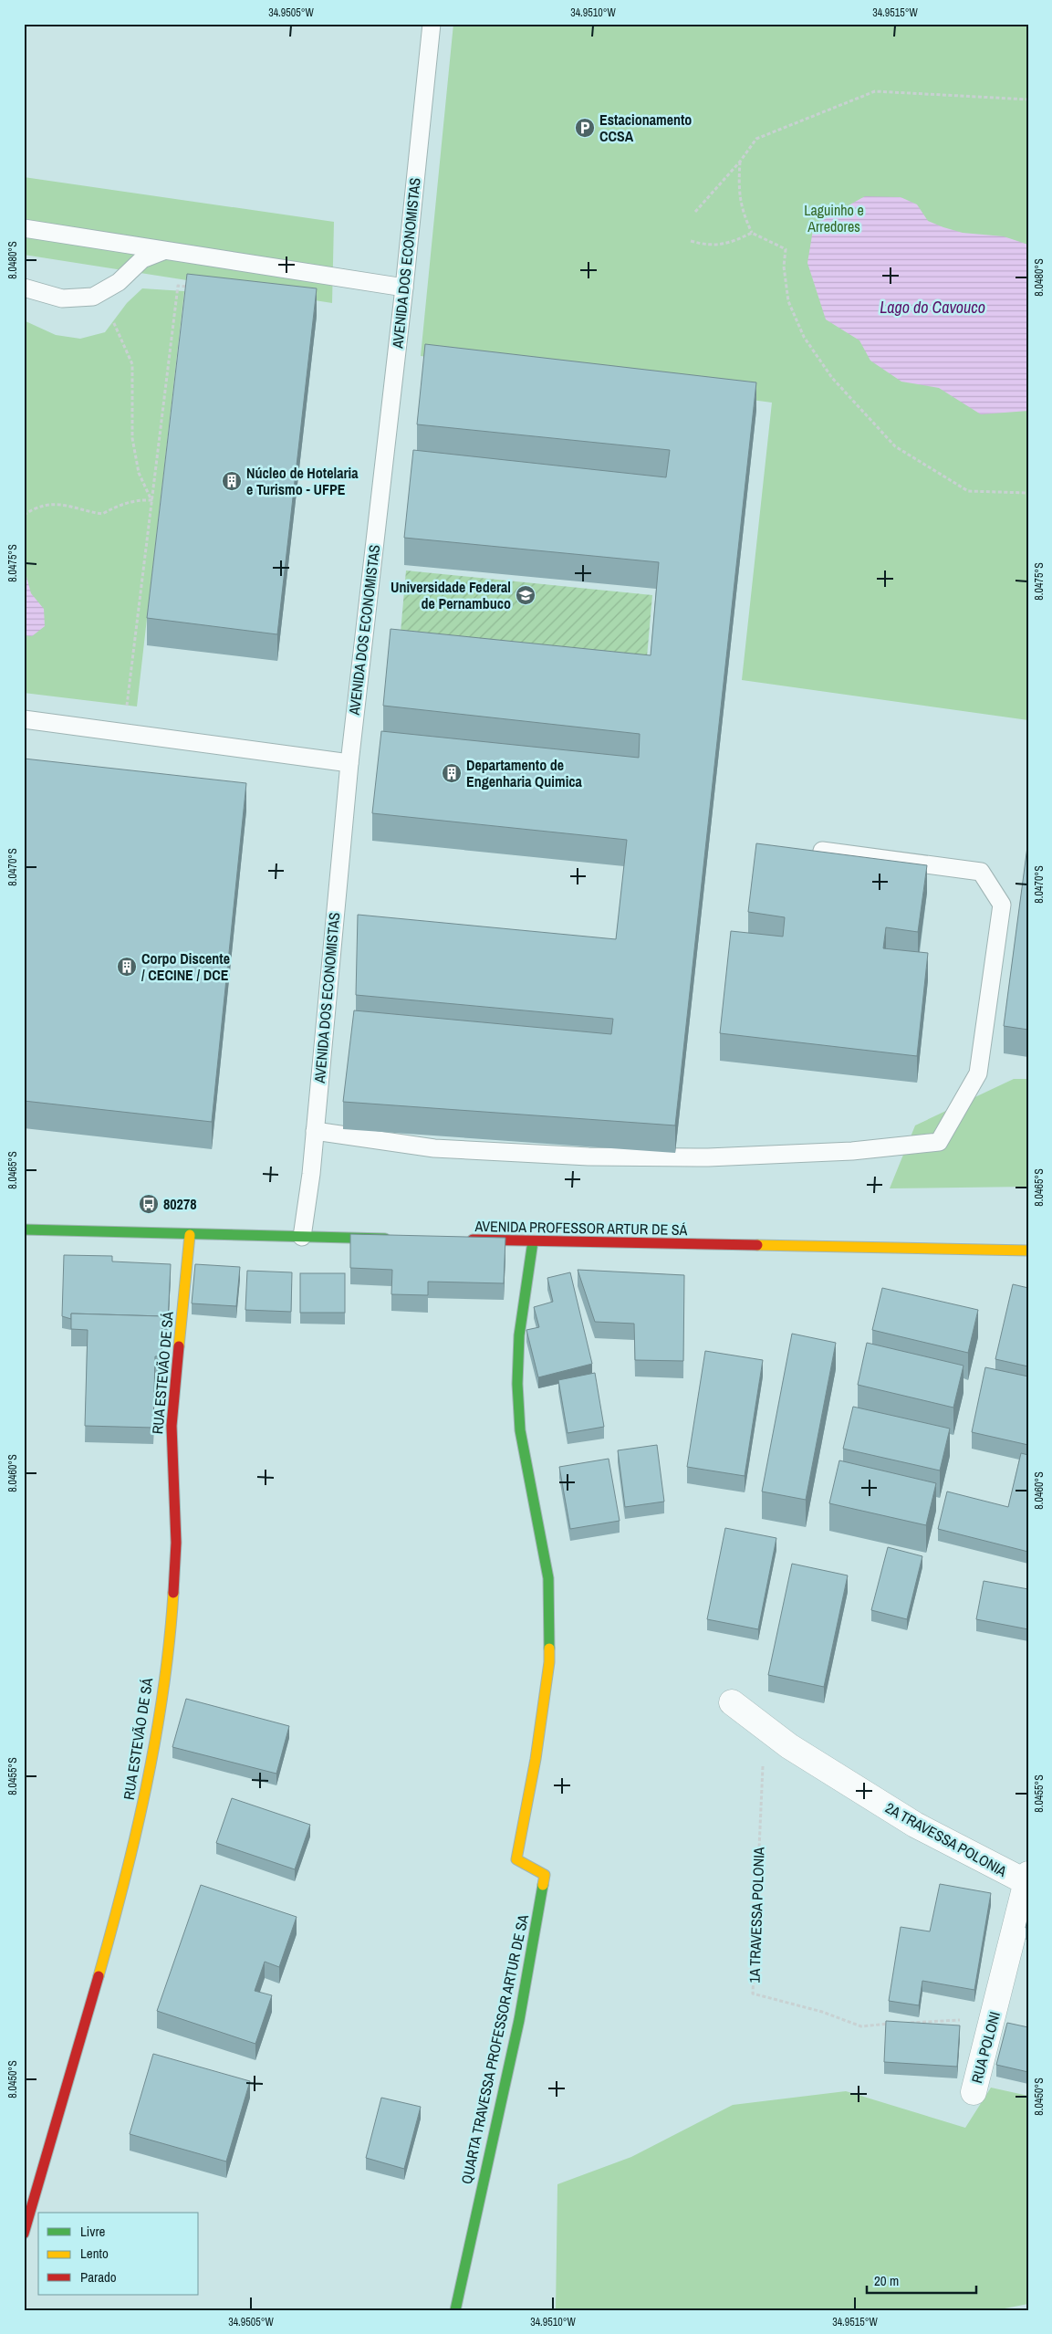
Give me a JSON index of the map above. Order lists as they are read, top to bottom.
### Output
{
  "streets": {
    "street": [
      "AVENIDA PROFESSOR ARTUR DE SÁ",
      "RUA ESTEVÃO DE SÁ",
      "2A TRAVESSA POLONIA",
      "RUA POLONI",
      "QUARTA TRAVESSA PROFESSOR ARTUR DE SA"
    ],
    "lane": ["AVENIDA DOS ECONOMISTAS"],
    "path": ["1A TRAVESSA POLONIA"]
  },
  "crossings": [
    ["AVENIDA PROFESSOR ARTUR DE SÁ", "QUARTA TRAVESSA PROFESSOR ARTUR DE SA"],
    ["2A TRAVESSA POLONIA", "1A TRAVESSA POLONIA"],
    ["2A TRAVESSA POLONIA", "RUA POLONI"]
  ],
  "water": ["Lago do Cavouco"],
  "parks": ["Laguinho e Arredores"],
  "places": {
    "parking": ["Estacionamento CCSA"],
    "building": ["Núcleo de Hotelaria e Turismo - UFPE", "Departamento de Engenharia Quimica", "Corpo Discente / CECINE / DCE"],
    "school or university": ["Universidade Federal de Pernambuco"],
    "bus stop": ["80278"]
  },
  "legend": ["Livre", "Lento", "Parado"],
  "scale_bar": "20 m",
  "coordinates": [
    "34.9505°W",
    "34.9510°W",
    "34.9515°W",
    "8.0480°S",
    "8.0475°S",
    "8.0470°S",
    "8.0465°S",
    "8.0460°S",
    "8.0455°S",
    "8.0450°S"
  ]
}
